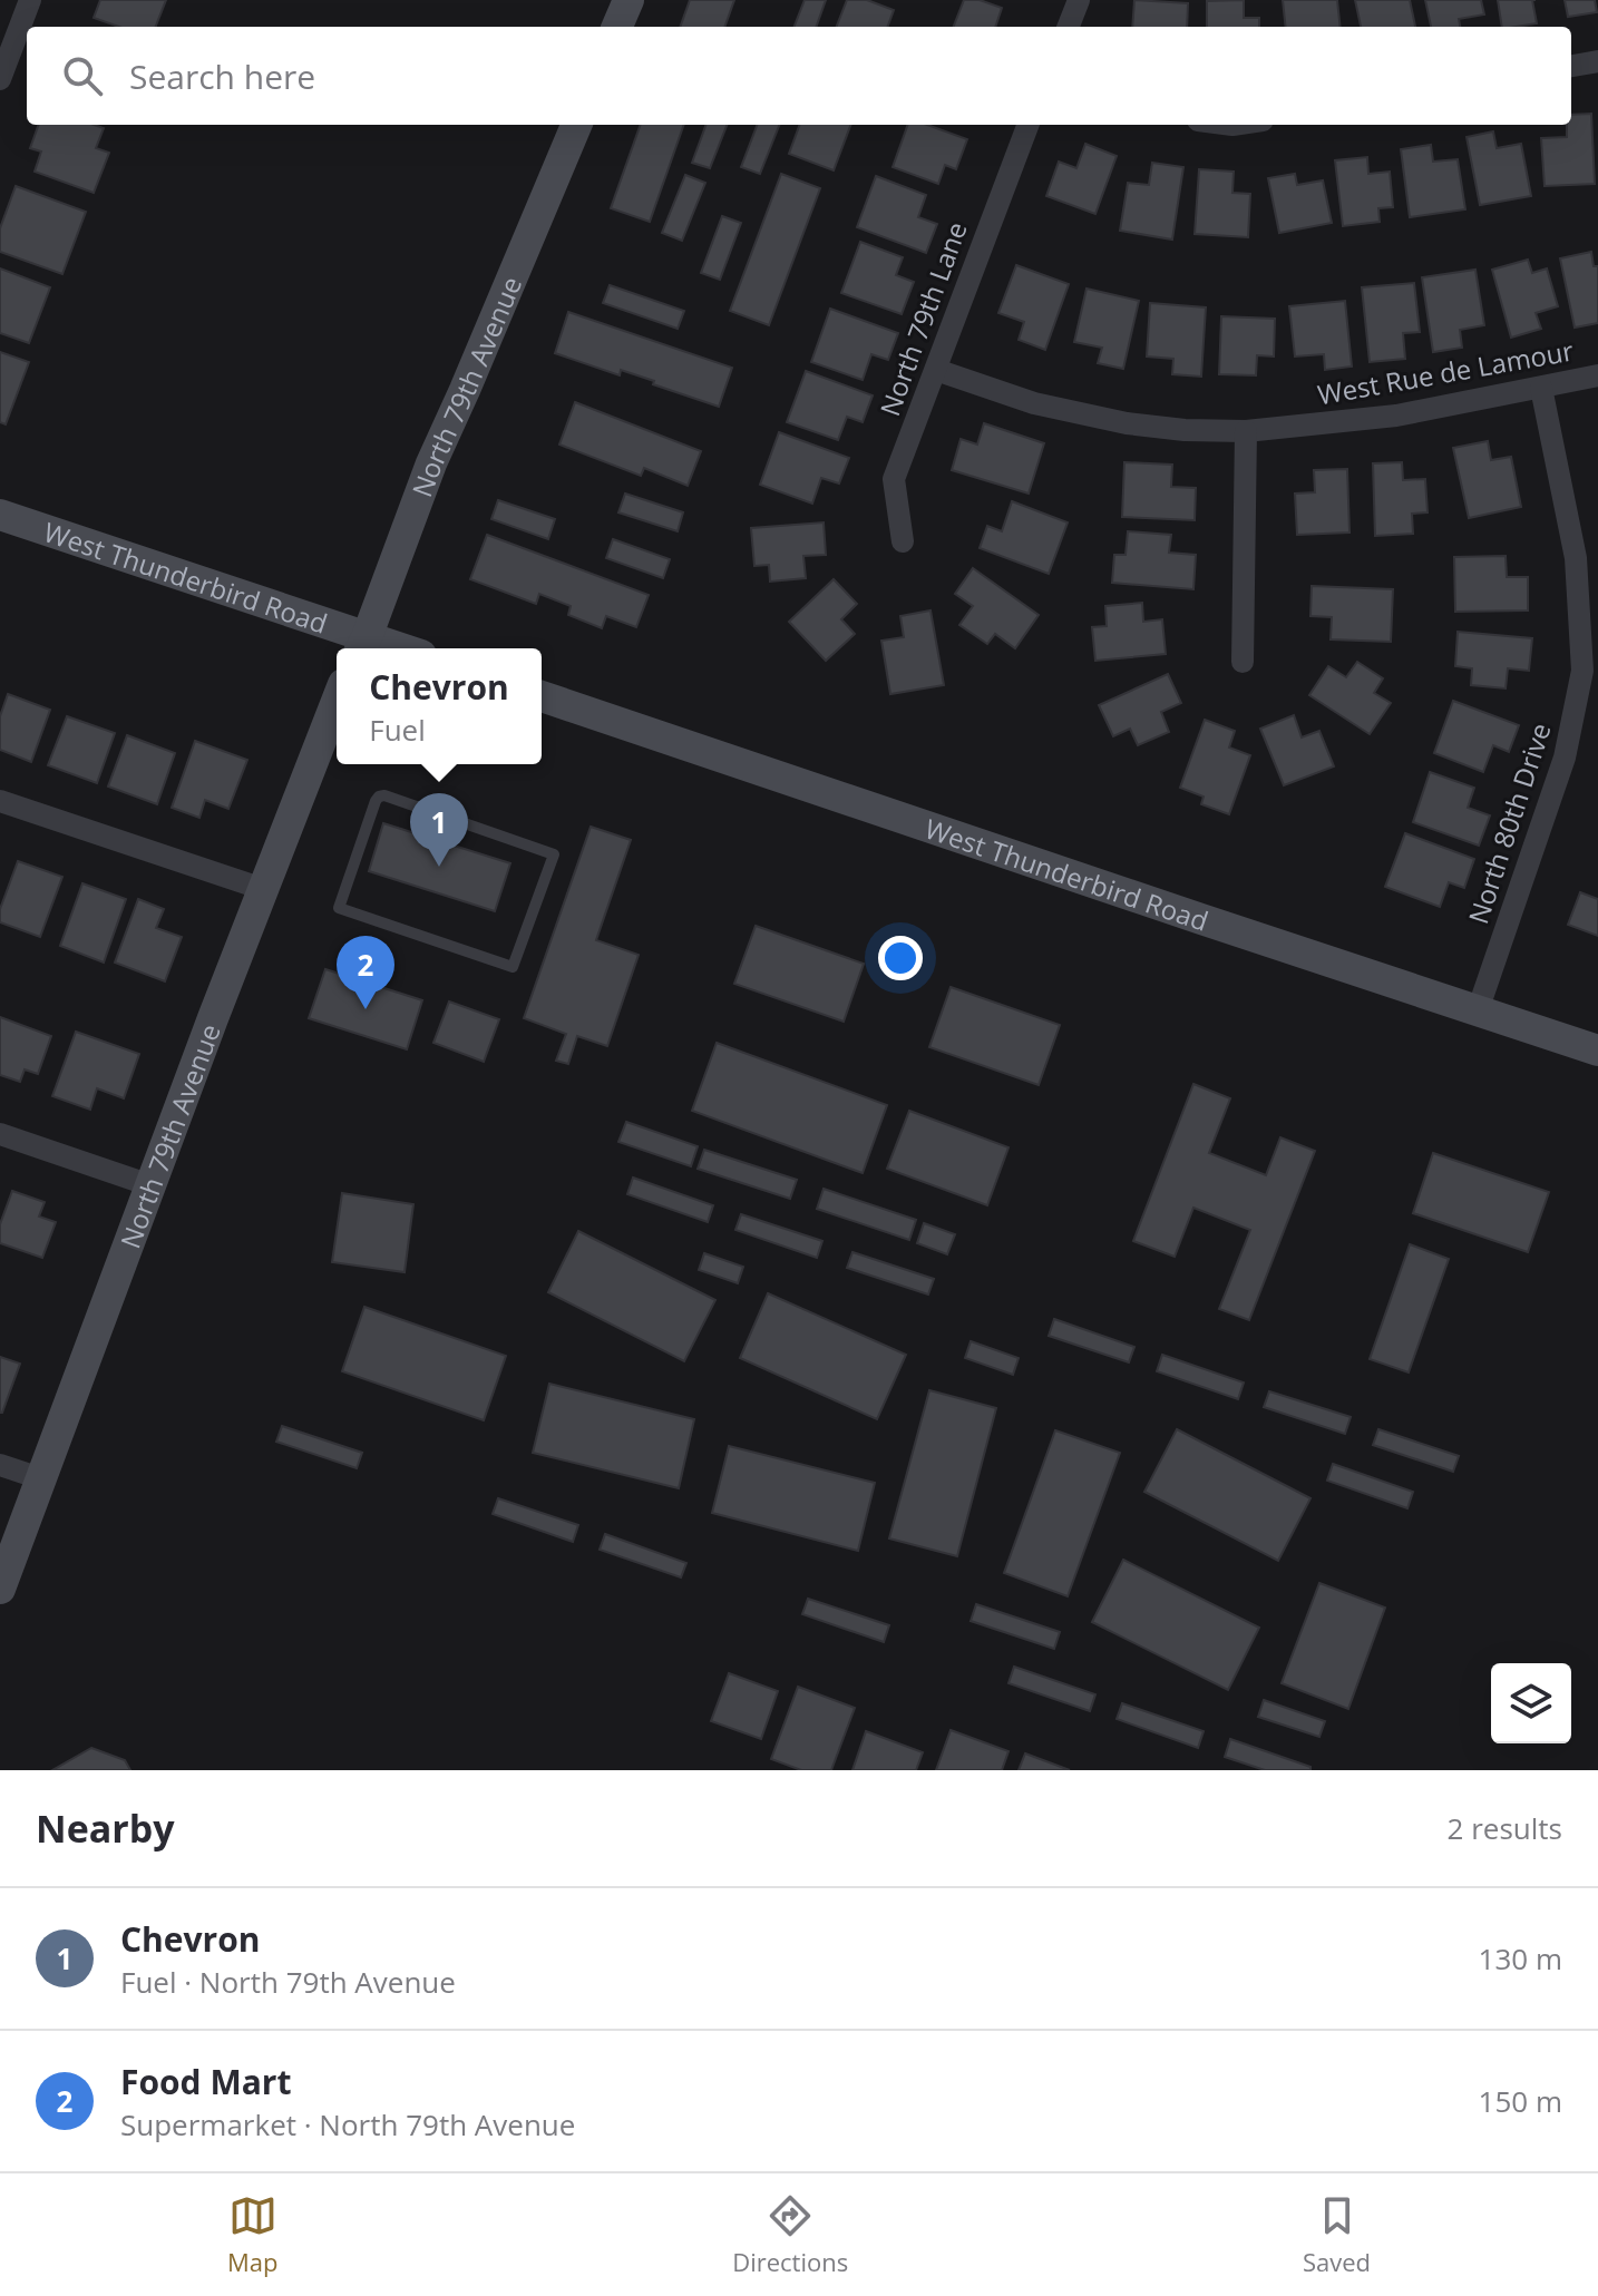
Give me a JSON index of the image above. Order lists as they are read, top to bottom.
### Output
{
  "streets": {
    "street": [
      "North 79th Lane",
      "West Rue de Lamour",
      "North 79th Avenue",
      "West Thunderbird Road",
      "North 80th Drive"
    ]
  },
  "crossings": [
    ["North 79th Lane", "West Rue de Lamour"],
    ["West Rue de Lamour", "North 80th Drive"],
    ["North 79th Avenue", "West Thunderbird Road"],
    ["West Thunderbird Road", "North 80th Drive"]
  ],
  "page": {
    "search": "Search here",
    "popup": ["Chevron", "Fuel"],
    "pins": ["1", "2"],
    "heading": ["Nearby", "2 results"],
    "list": [
      {
        "mark": "1",
        "name": "Chevron",
        "note": "Fuel · North 79th Avenue",
        "value": "130 m"
      },
      {
        "mark": "2",
        "name": "Food Mart",
        "note": "Supermarket · North 79th Avenue",
        "value": "150 m"
      }
    ],
    "nav": ["Map", "Directions", "Saved"]
  }
}
